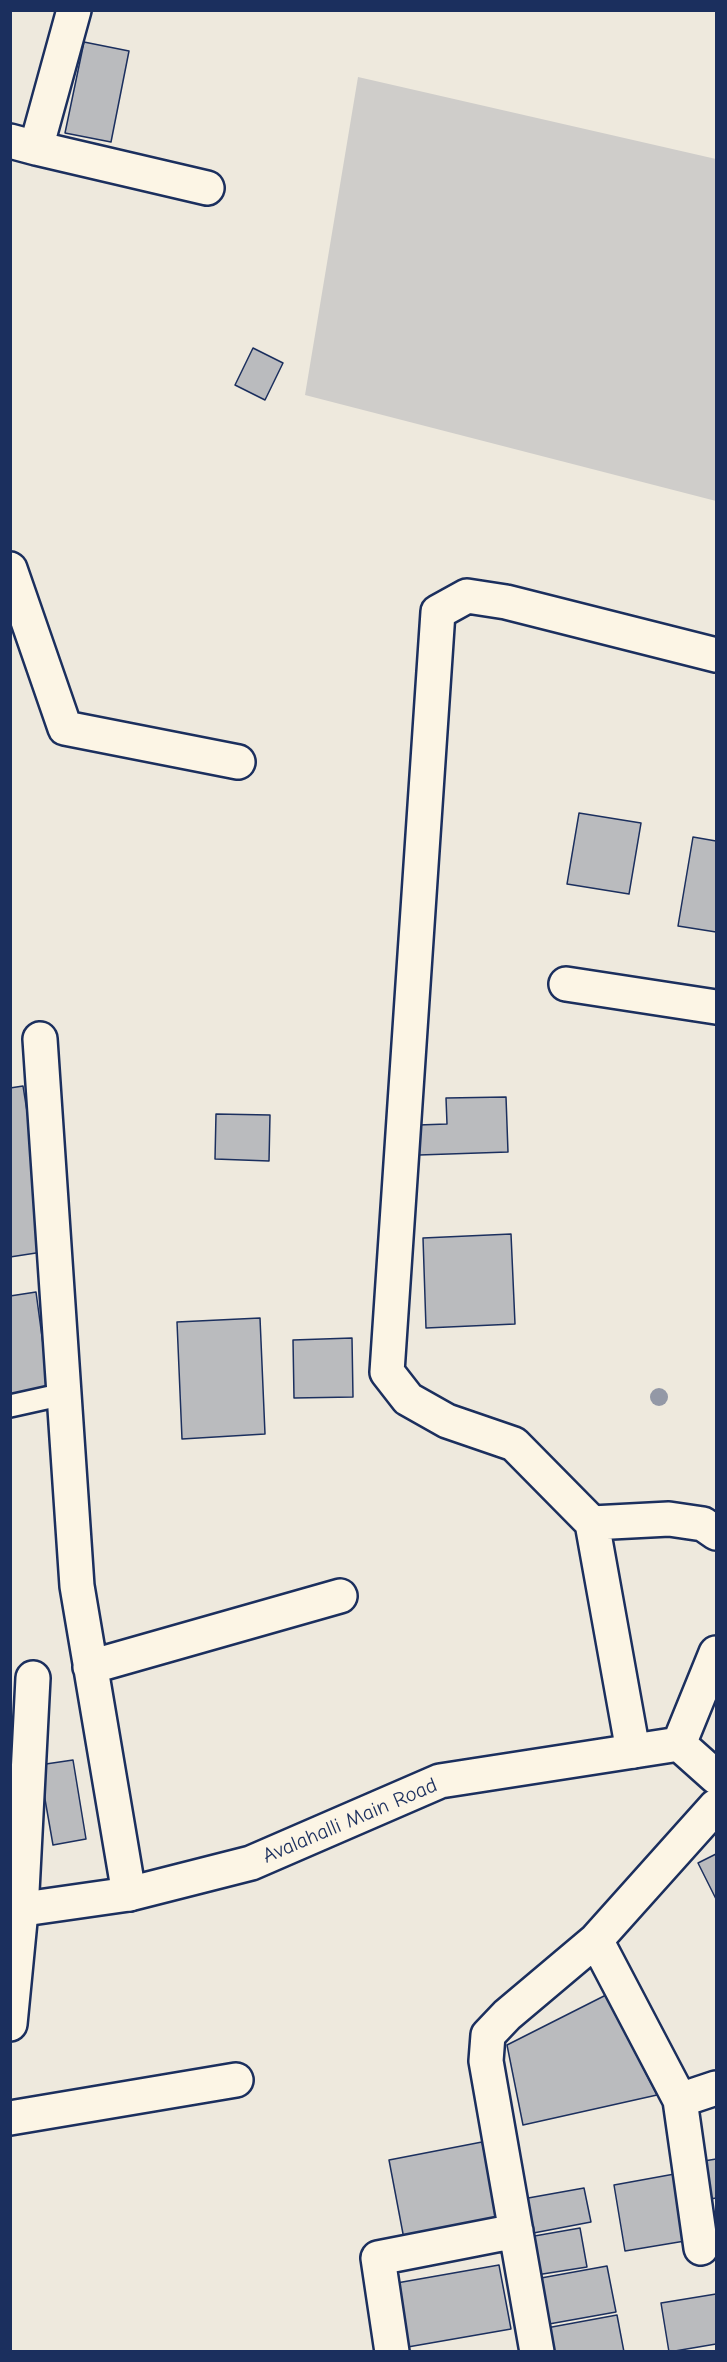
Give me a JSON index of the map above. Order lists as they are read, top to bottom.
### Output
{
  "streets": {
    "street": ["Avalahalli Main Road"]
  }
}
